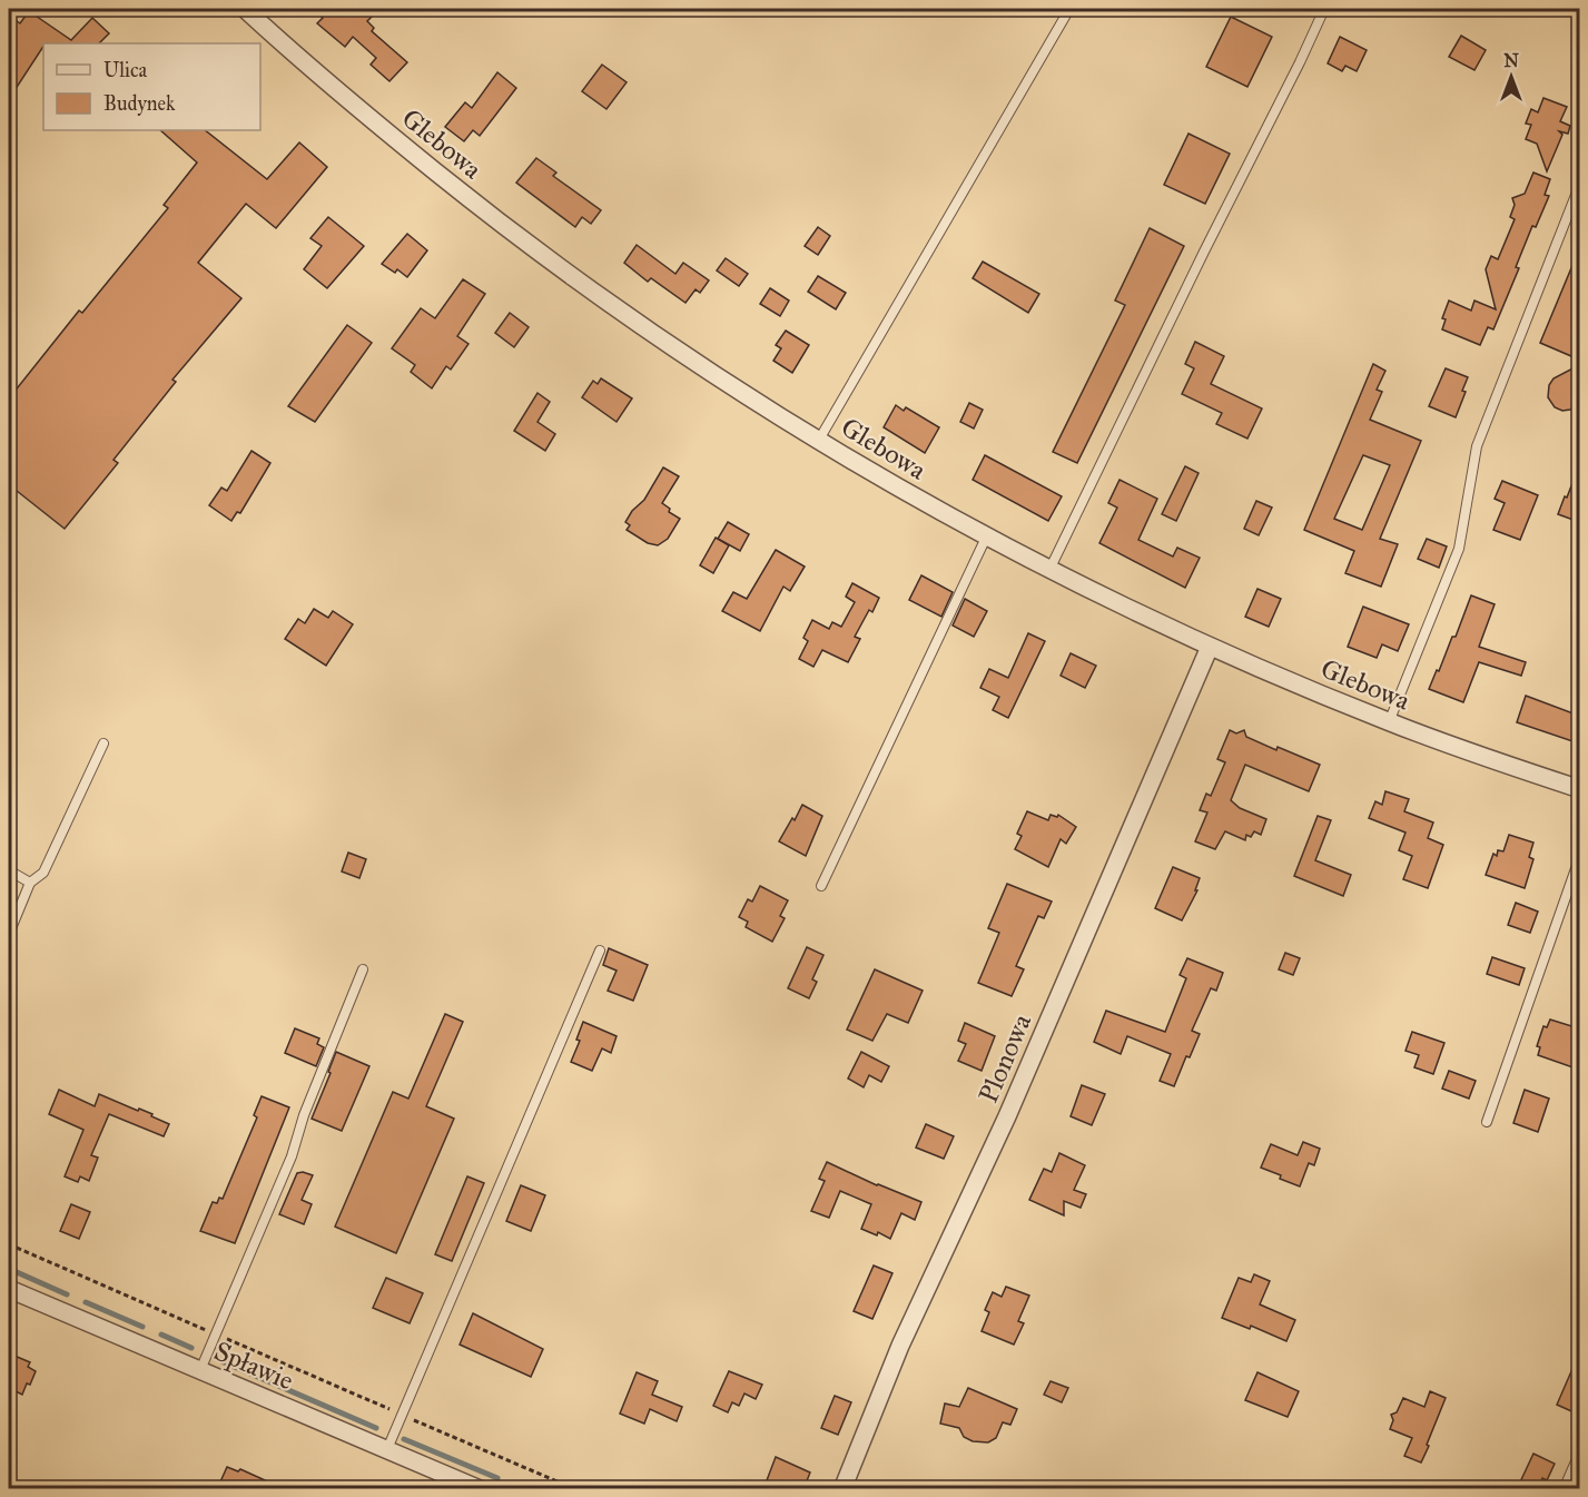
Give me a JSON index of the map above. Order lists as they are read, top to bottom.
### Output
{
  "streets": {
    "street": ["Glebowa", "Plonowa", "Spławie"]
  },
  "crossings": [
    ["Glebowa", "Plonowa"]
  ],
  "legend": ["Ulica", "Budynek"],
  "north": "top"
}
